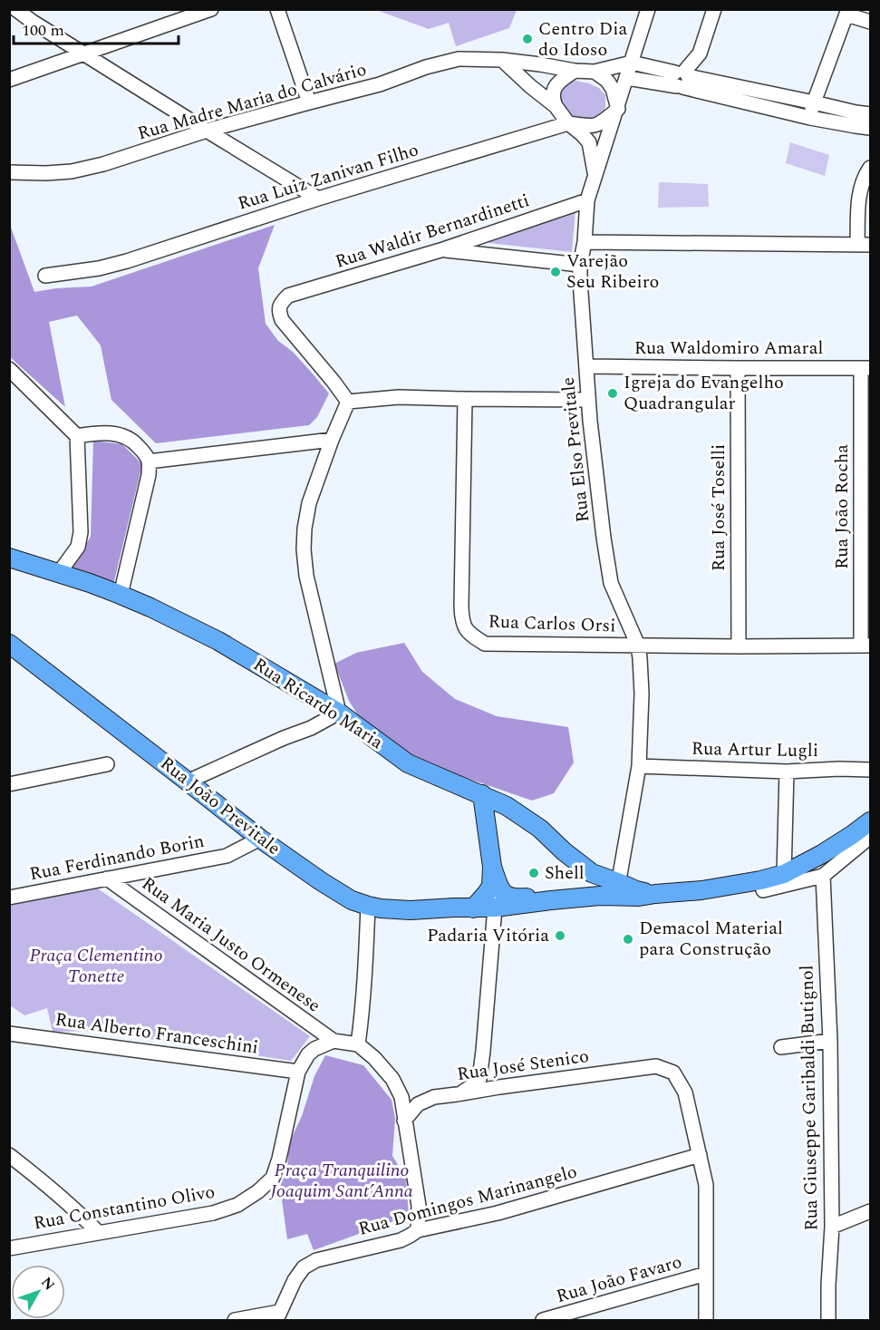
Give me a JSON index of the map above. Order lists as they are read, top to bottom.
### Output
{
  "streets": {
    "main road": ["Rua Ricardo Maria", "Rua João Previtale"],
    "street": [
      "Rua Madre Maria do Calvário",
      "Rua Luiz Zanivan Filho",
      "Rua Waldir Bernardinetti",
      "Rua Waldomiro Amaral",
      "Rua Elso Previtale",
      "Rua João Rocha",
      "Rua José Toselli",
      "Rua Carlos Orsi",
      "Rua Artur Lugli",
      "Rua Ferdinando Borin",
      "Rua Maria Justo Ormenese",
      "Rua Alberto Franceschini",
      "Rua José Stenico",
      "Rua Giuseppe Garibaldi Butignol",
      "Rua Domingos Marinangelo",
      "Rua Constantino Olivo",
      "Rua João Favaro"
    ]
  },
  "crossings": [
    ["Rua Madre Maria do Calvário", "Rua Luiz Zanivan Filho"],
    ["Rua Madre Maria do Calvário", "Rua Elso Previtale"],
    ["Rua Luiz Zanivan Filho", "Rua Elso Previtale"],
    ["Rua Waldir Bernardinetti", "Rua Elso Previtale"],
    ["Rua Waldomiro Amaral", "Rua Elso Previtale"],
    ["Rua Waldomiro Amaral", "Rua João Rocha"],
    ["Rua Waldomiro Amaral", "Rua José Toselli"],
    ["Rua Elso Previtale", "Rua Carlos Orsi"],
    ["Rua Elso Previtale", "Rua Ricardo Maria"],
    ["Rua Elso Previtale", "Rua Artur Lugli"],
    ["Rua João Rocha", "Rua Carlos Orsi"],
    ["Rua José Toselli", "Rua Carlos Orsi"],
    ["Rua João Previtale", "Rua Ferdinando Borin"],
    ["Rua Ferdinando Borin", "Rua Maria Justo Ormenese"],
    ["Rua Maria Justo Ormenese", "Rua Constantino Olivo"],
    ["Rua Alberto Franceschini", "Rua Constantino Olivo"],
    ["Rua José Stenico", "Rua Domingos Marinangelo"]
  ],
  "parks": ["Praça Clementino Tonette", "Praça Tranquilino Joaquim Sant’Anna"],
  "places": [
    "Centro Dia do Idoso",
    "Varejão Seu Ribeiro",
    "Igreja do Evangelho Quadrangular",
    "Shell",
    "Padaria Vitória",
    "Demacol Material para Construção"
  ],
  "scale_bar": "100 m",
  "north": "top right"
}
